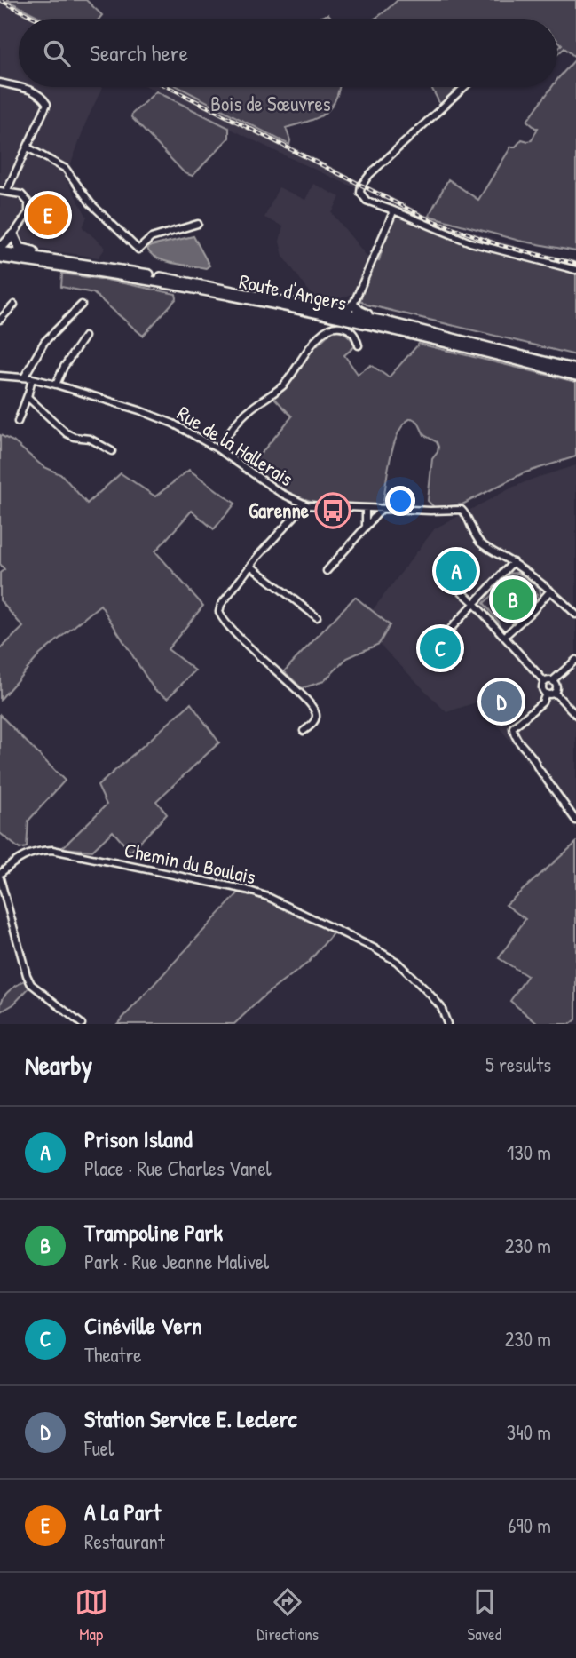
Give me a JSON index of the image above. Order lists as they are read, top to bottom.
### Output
{
  "streets": {
    "highway": ["Route d'Angers"],
    "street": ["Rue de la Hallerais", "Chemin du Boulais"]
  },
  "parks": ["Bois de Sœuvres"],
  "places": {
    "bus stop": ["Garenne"]
  },
  "page": {
    "search": "Search here",
    "pins": [
      "E",
      "A",
      "B",
      "C",
      "D"
    ],
    "heading": ["Nearby", "5 results"],
    "list": [
      {
        "mark": "A",
        "name": "Prison Island",
        "note": "Place · Rue Charles Vanel",
        "value": "130 m"
      },
      {
        "mark": "B",
        "name": "Trampoline Park",
        "note": "Park · Rue Jeanne Malivel",
        "value": "230 m"
      },
      {
        "mark": "C",
        "name": "Cinéville Vern",
        "note": "Theatre",
        "value": "230 m"
      },
      {
        "mark": "D",
        "name": "Station Service E. Leclerc",
        "note": "Fuel",
        "value": "340 m"
      },
      {
        "mark": "E",
        "name": "A La Part",
        "note": "Restaurant",
        "value": "690 m"
      }
    ],
    "nav": ["Map", "Directions", "Saved"]
  }
}
